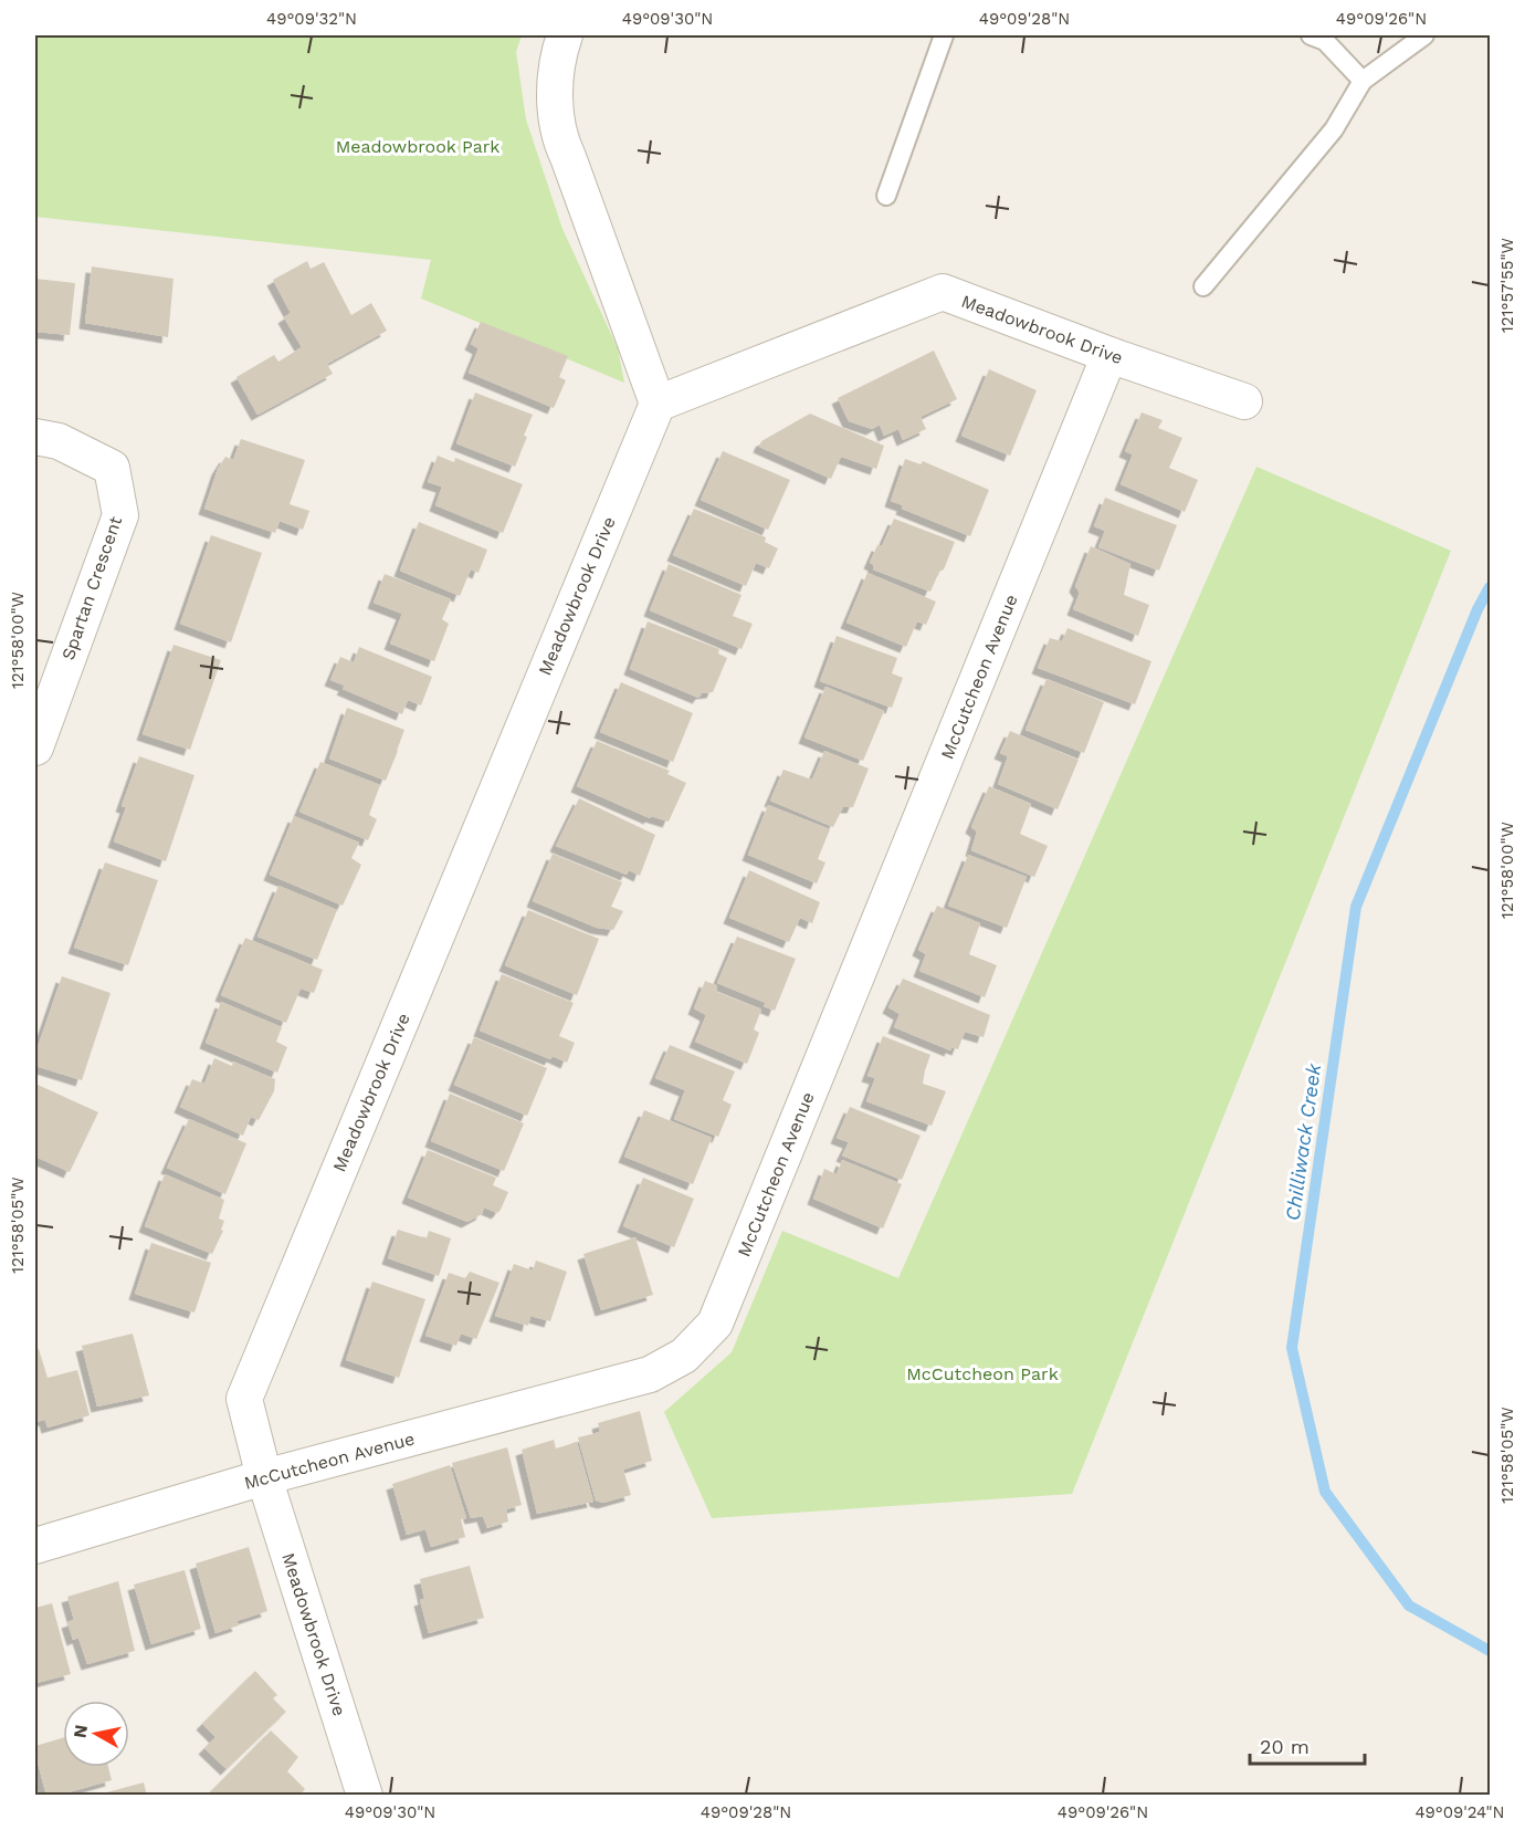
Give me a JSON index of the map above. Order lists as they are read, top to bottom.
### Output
{
  "streets": {
    "street": ["Meadowbrook Drive", "Spartan Crescent", "McCutcheon Avenue"]
  },
  "crossings": [
    ["Meadowbrook Drive", "McCutcheon Avenue"]
  ],
  "water": ["Chilliwack Creek"],
  "parks": ["Meadowbrook Park", "McCutcheon Park"],
  "scale_bar": "20 m",
  "north": "left",
  "coordinates": [
    "49°09'32\"N",
    "49°09'30\"N",
    "49°09'28\"N",
    "49°09'26\"N",
    "121°57'55\"W",
    "121°58'00\"W",
    "121°58'05\"W",
    "49°09'24\"N"
  ]
}
